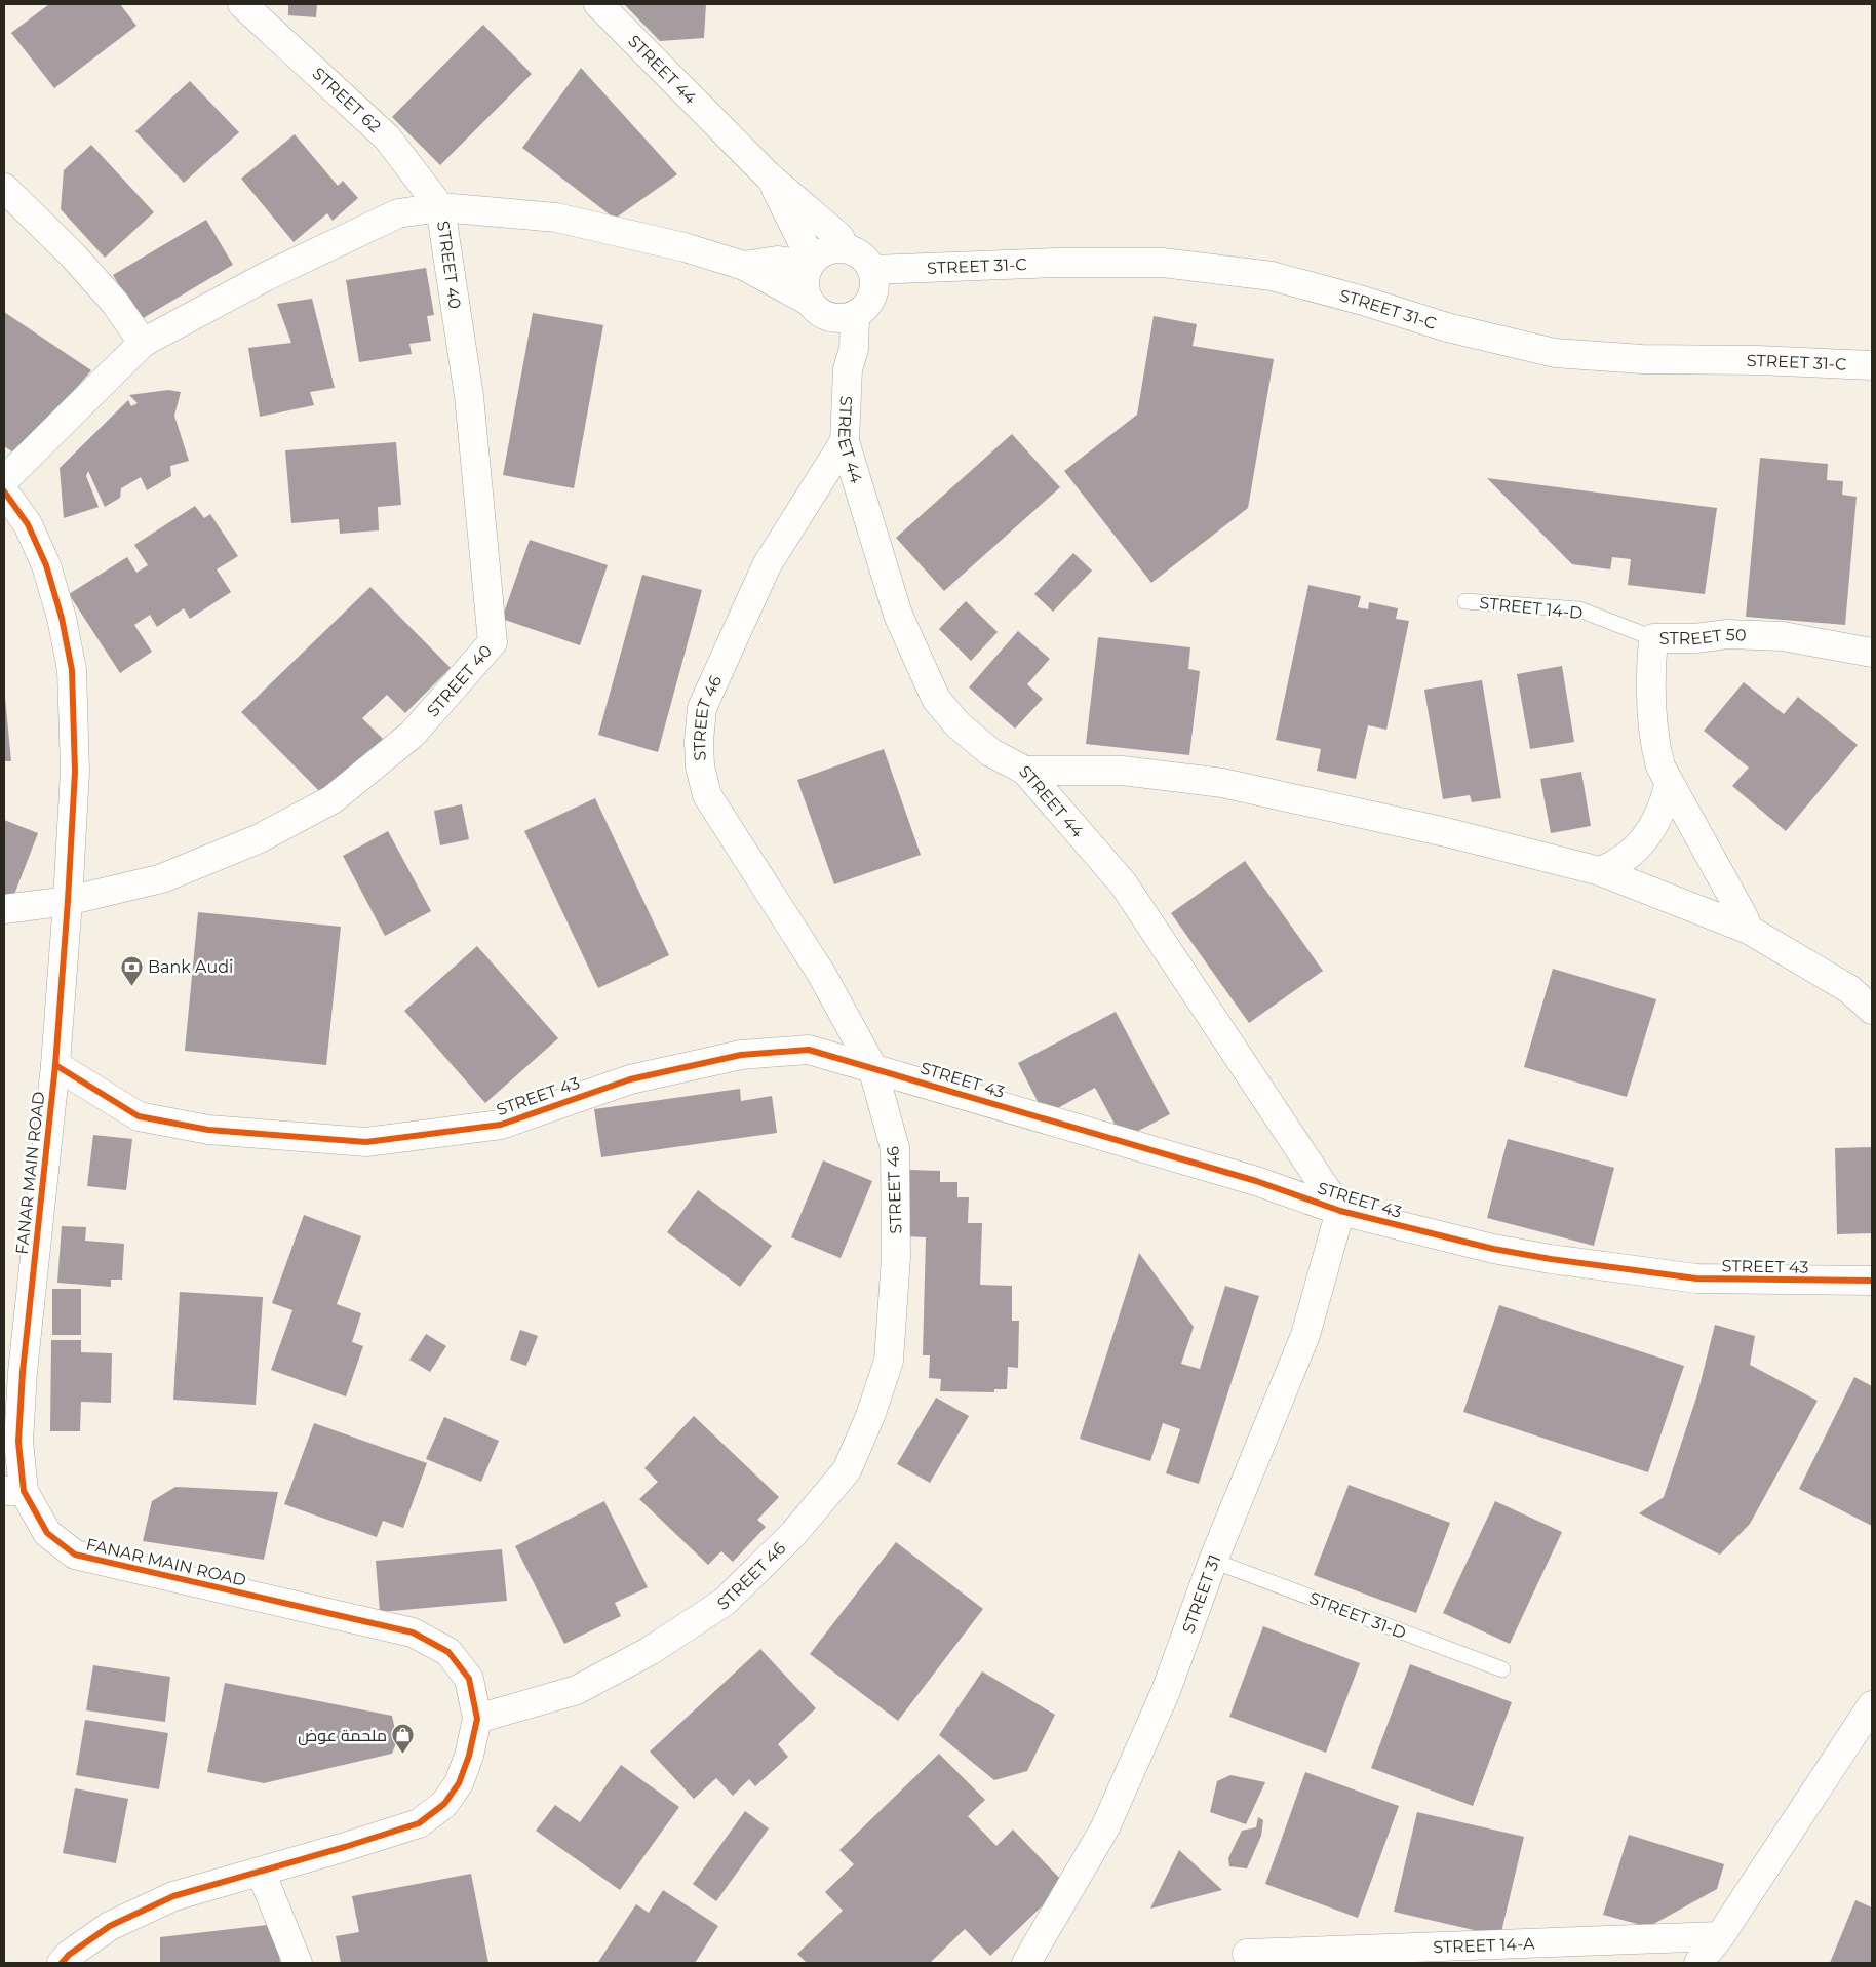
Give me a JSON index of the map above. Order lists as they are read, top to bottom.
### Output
{
  "streets": {
    "street": [
      "STREET 44",
      "STREET 62",
      "STREET 40",
      "STREET 31-C",
      "STREET 50",
      "STREET 46",
      "STREET 43",
      "FANAR MAIN ROAD",
      "STREET 31",
      "STREET 14-A"
    ],
    "lane": ["STREET 14-D", "STREET 31-D"]
  },
  "crossings": [
    ["STREET 44", "STREET 31-C"],
    ["STREET 44", "STREET 46"],
    ["STREET 44", "STREET 43"],
    ["STREET 44", "STREET 31"],
    ["STREET 62", "STREET 40"],
    ["STREET 40", "FANAR MAIN ROAD"],
    ["STREET 14-D", "STREET 50"],
    ["STREET 46", "STREET 43"],
    ["STREET 46", "FANAR MAIN ROAD"],
    ["STREET 43", "FANAR MAIN ROAD"],
    ["STREET 43", "STREET 31"],
    ["STREET 31", "STREET 31-D"]
  ],
  "places": {
    "bank": ["Bank Audi"],
    "shop": ["ملحمة عوض"]
  }
}
